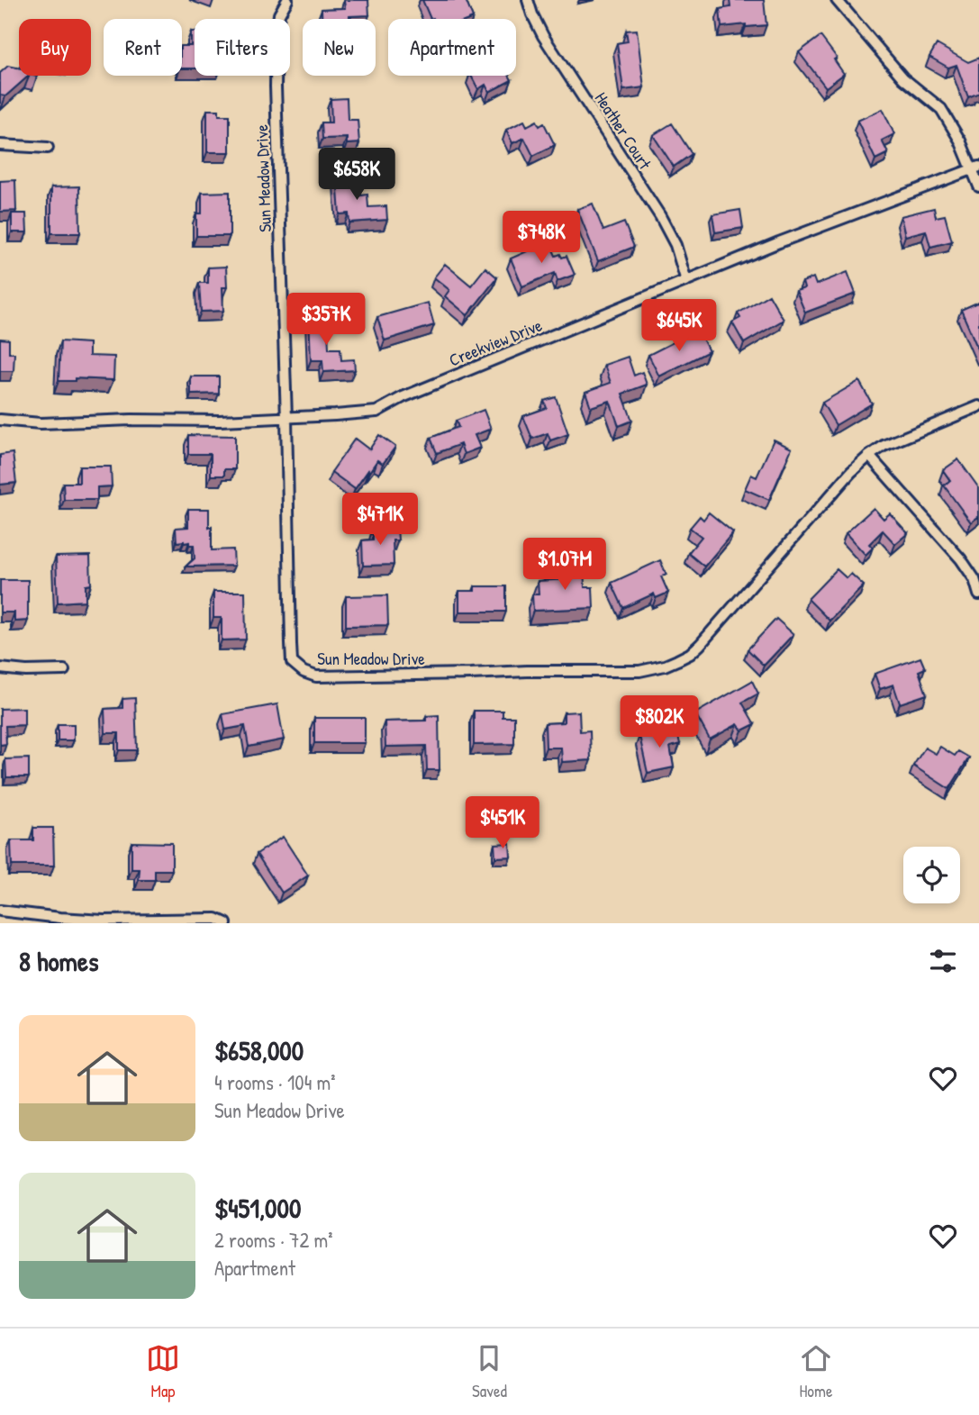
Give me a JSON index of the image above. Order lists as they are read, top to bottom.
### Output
{
  "streets": {
    "street": ["Heather Court", "Sun Meadow Drive", "Creekview Drive"]
  },
  "crossings": [
    ["Heather Court", "Creekview Drive"],
    ["Sun Meadow Drive", "Creekview Drive"]
  ],
  "page": {
    "chip": [
      "Buy",
      "Rent",
      "Filters",
      "New",
      "Apartment"
    ],
    "price": [
      "$658K",
      "$748K",
      "$357K",
      "$645K",
      "$471K",
      "$1.07M",
      "$802K",
      "$451K"
    ],
    "heading": "8 homes",
    "list": [
      {
        "name": "$658,000",
        "note": "4 rooms · 104 m² · Sun Meadow Drive"
      },
      {
        "name": "$451,000",
        "note": "2 rooms · 72 m² · Apartment"
      }
    ],
    "tabs": ["Map", "Saved", "Home"]
  }
}
